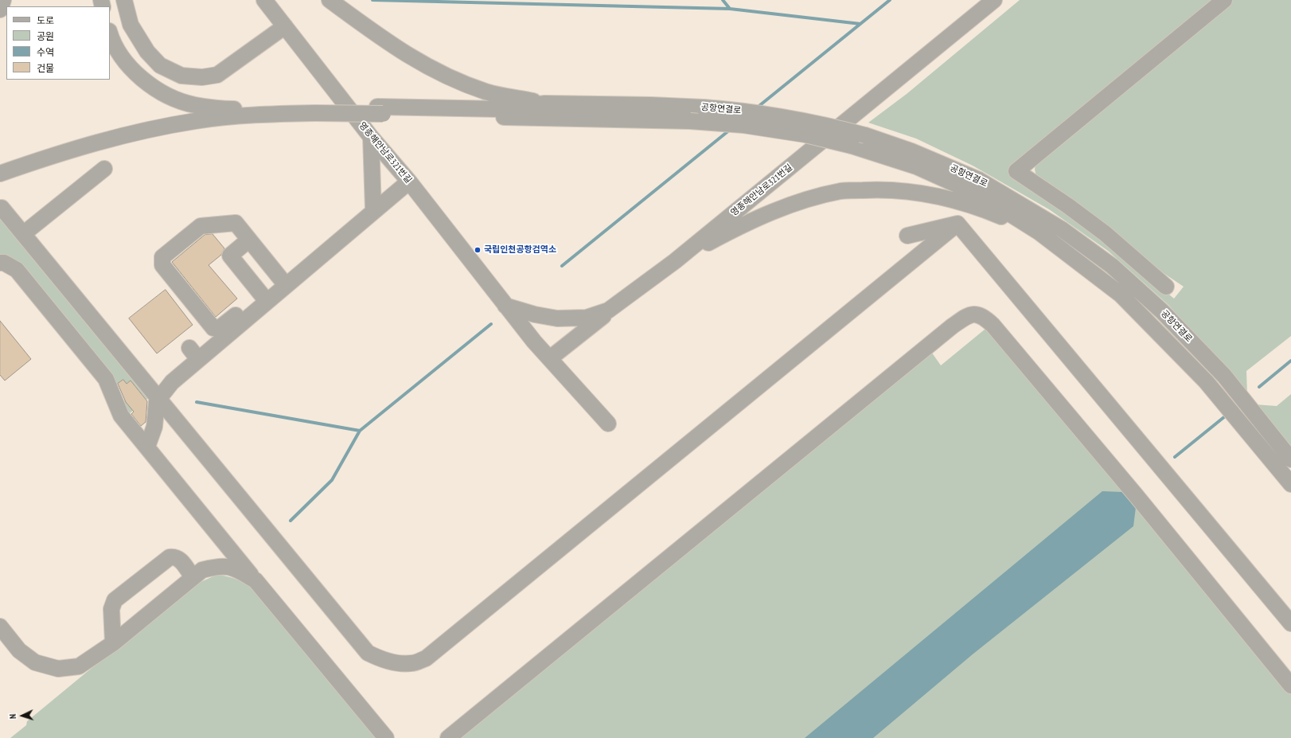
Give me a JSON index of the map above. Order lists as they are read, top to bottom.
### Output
{
  "streets": {
    "street": ["공항연결로", "영종해안남로321번길"]
  },
  "places": ["국립인천공항검역소"],
  "legend": [
    "도로",
    "공원",
    "수역",
    "건물"
  ],
  "north": "left"
}
